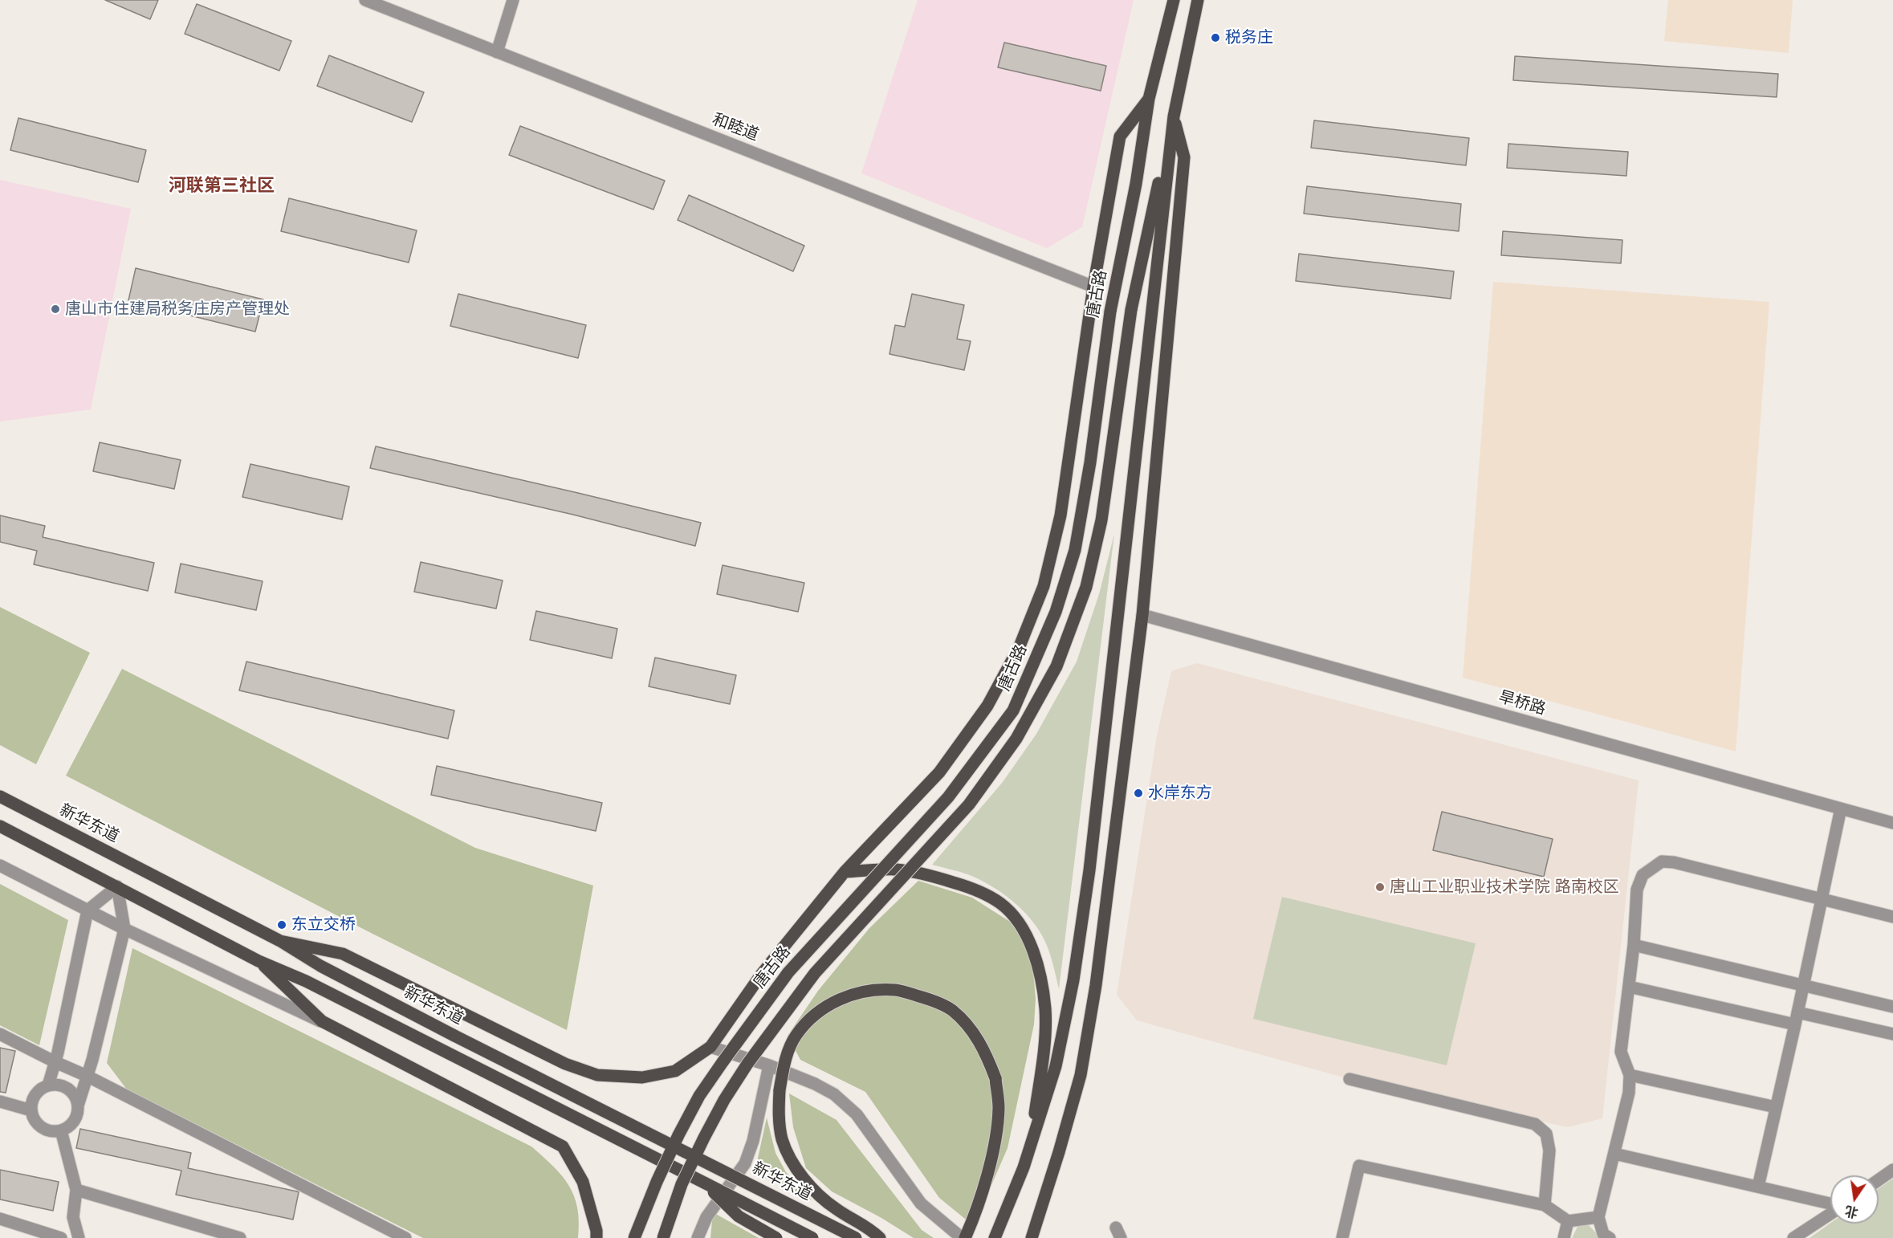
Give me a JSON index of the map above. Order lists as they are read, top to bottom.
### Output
{
  "streets": {
    "main road": ["唐古路", "新华东道"],
    "street": ["和睦道", "旱桥路"]
  },
  "districts": ["河联第三社区"],
  "places": [
    "税务庄",
    "唐山市住建局税务庄房产管理处",
    "水岸东方",
    "唐山工业职业技术学院 路南校区",
    "东立交桥"
  ],
  "north": "bottom"
}
